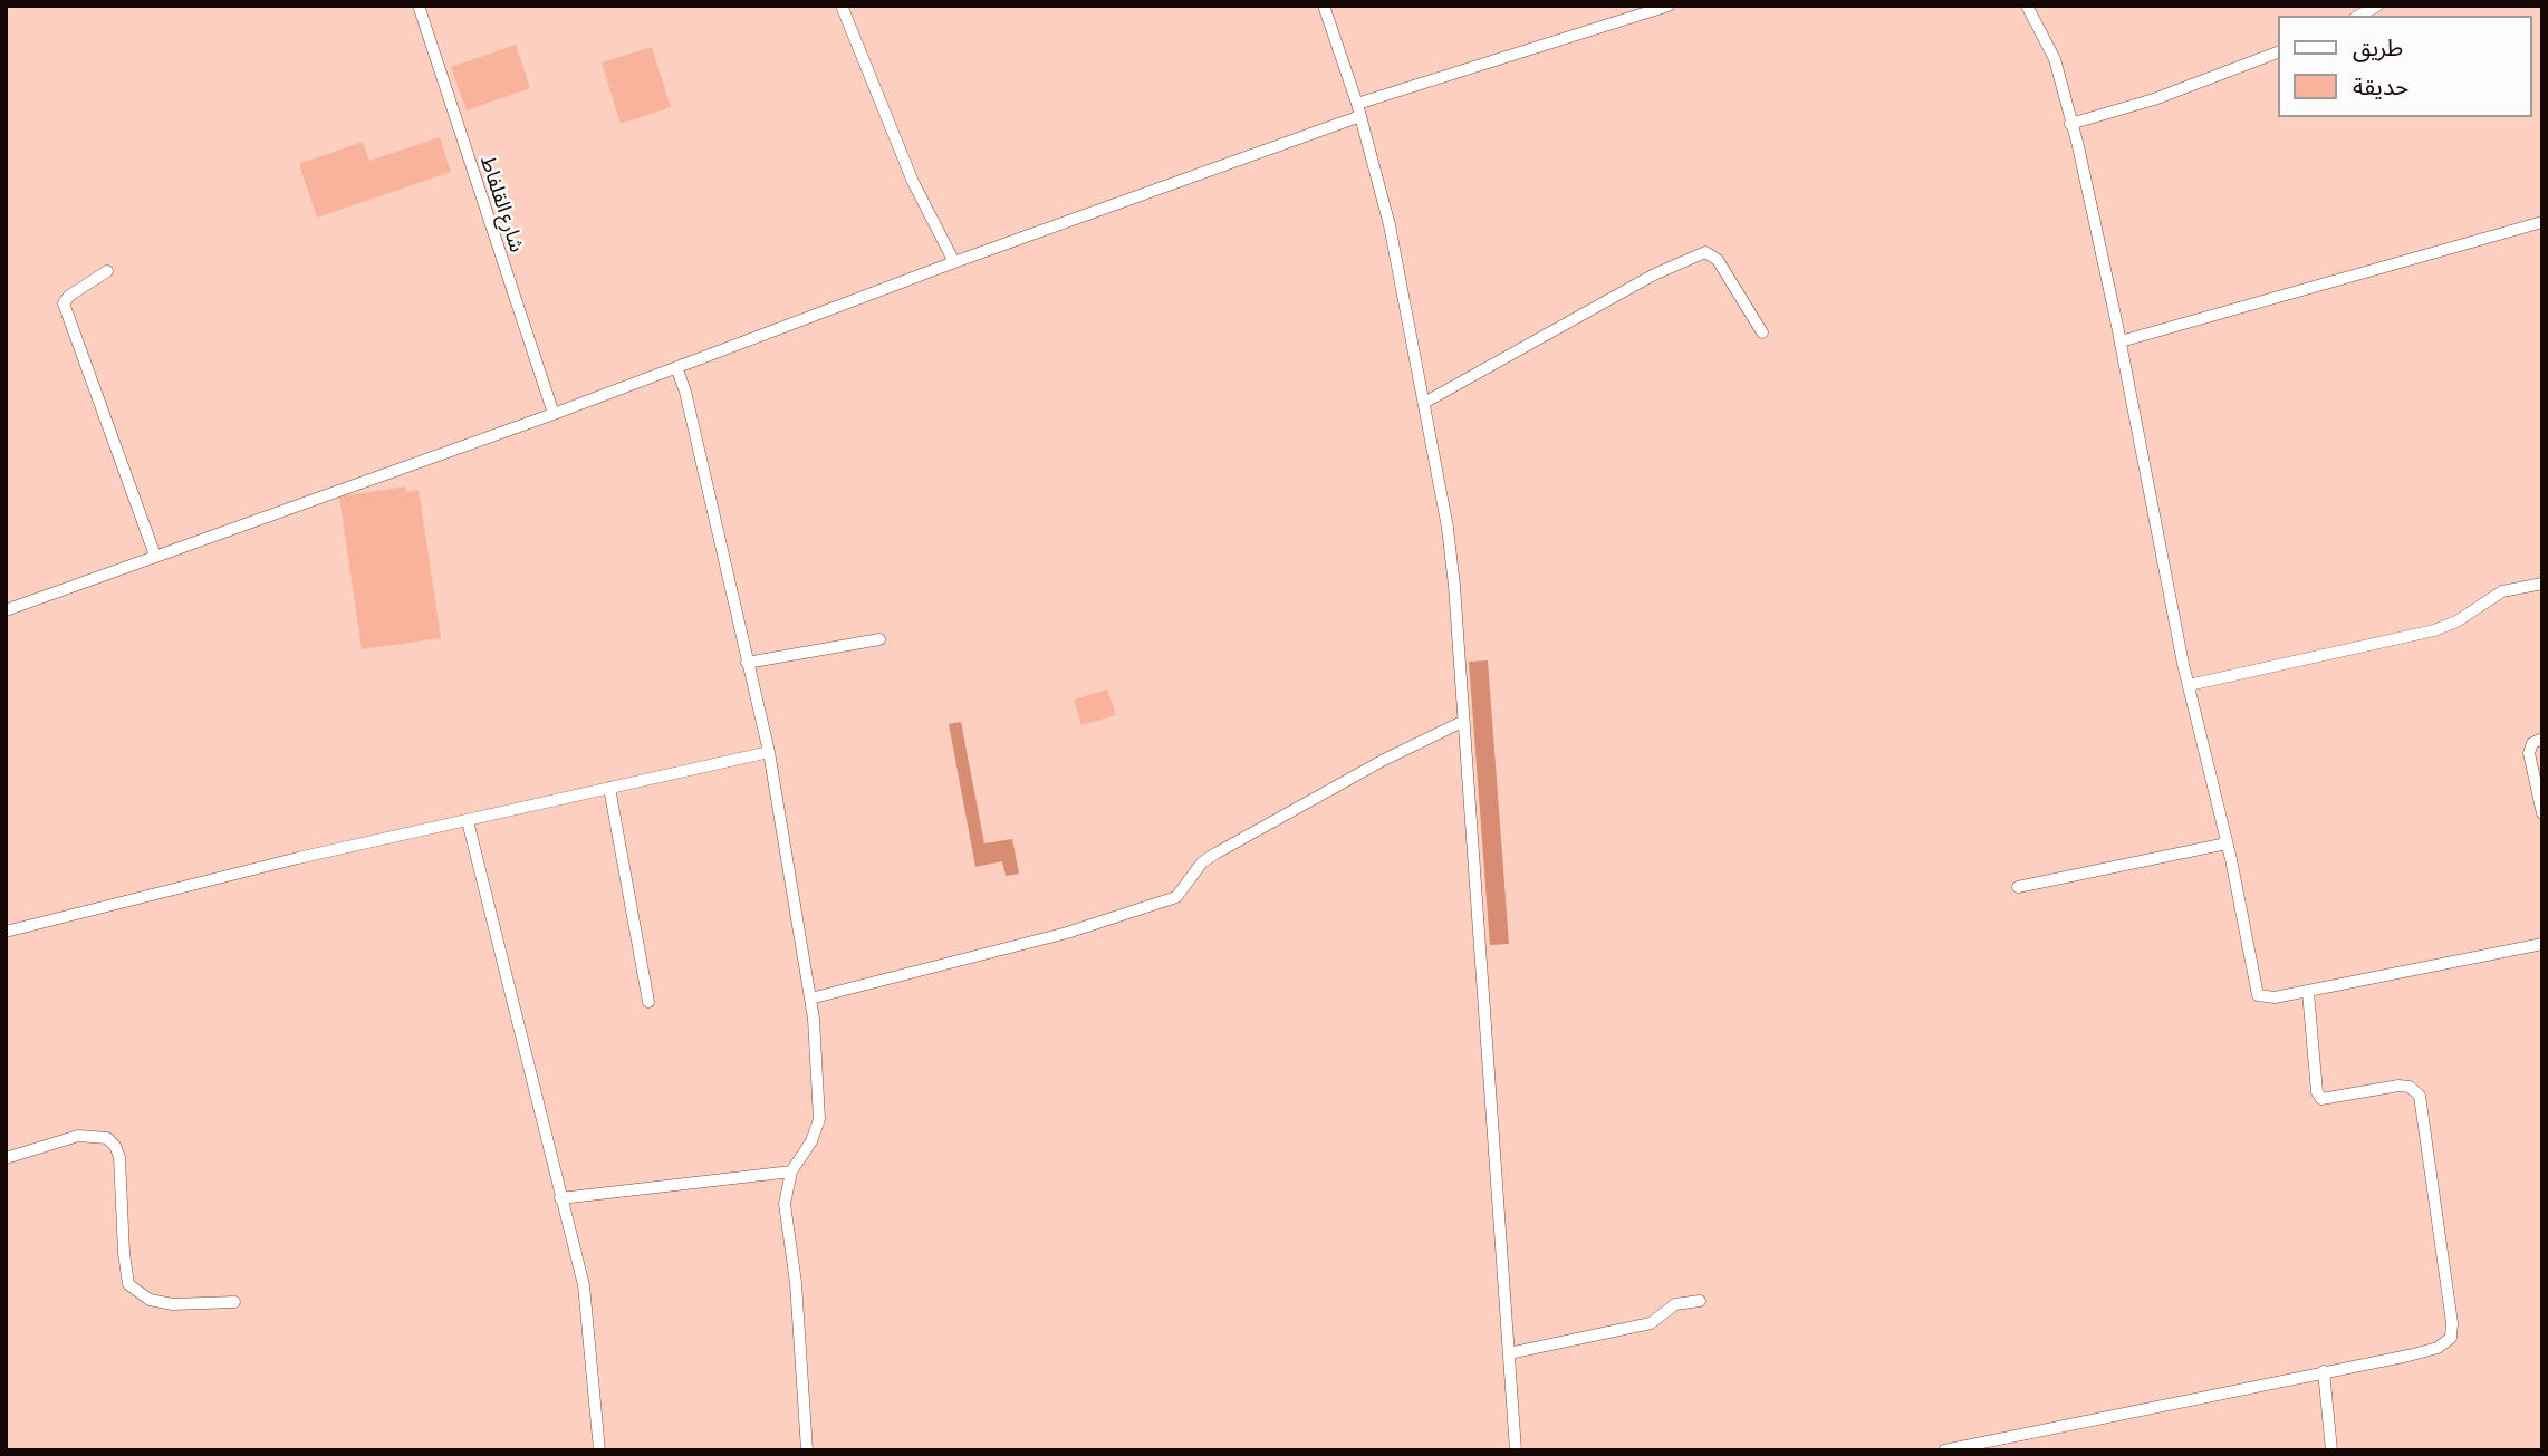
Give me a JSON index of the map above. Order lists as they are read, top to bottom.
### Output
{
  "streets": {
    "street": ["شارع القلفاط"]
  },
  "legend": ["طريق", "حديقة"]
}
